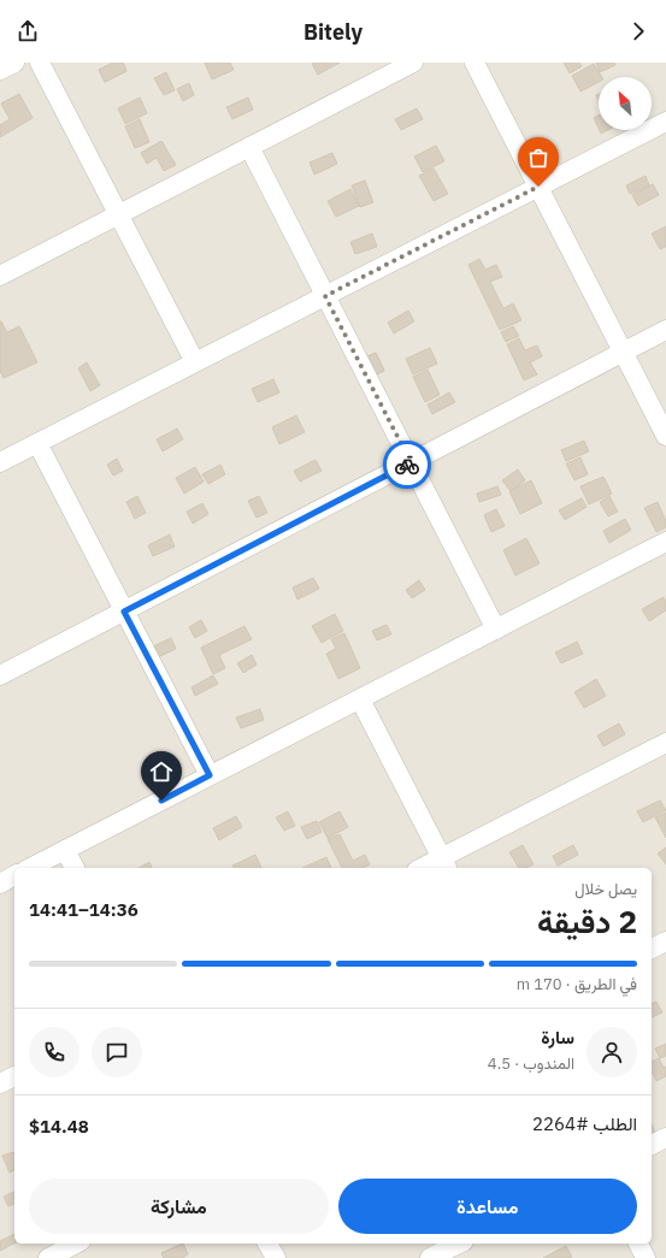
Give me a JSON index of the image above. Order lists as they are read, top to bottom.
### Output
{
  "north": "top left",
  "page": {
    "header": "Bitely",
    "heading": ["2 دقيقة", "يصل خلال", "14:36–14:41"],
    "panel": [
      "سارة",
      "المندوب · 4.5",
      "الطلب #2264",
      "$14.48"
    ],
    "bar": "في الطريق · 170 m",
    "buttons": ["مساعدة", "مشاركة"]
  }
}
